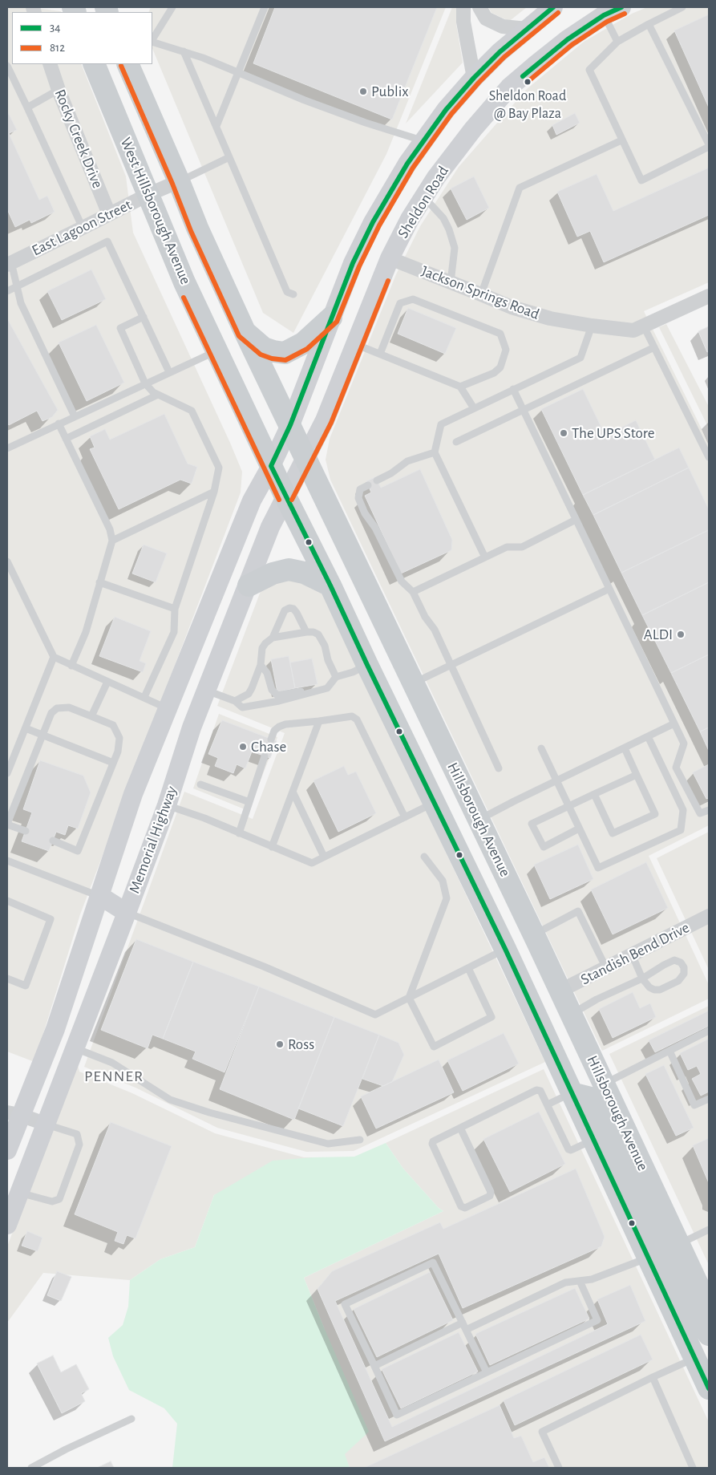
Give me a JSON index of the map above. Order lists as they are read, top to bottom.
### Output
{
  "streets": {
    "main road": [
      "Sheldon Road",
      "West Hillsborough Avenue",
      "Hillsborough Avenue",
      "Memorial Highway"
    ],
    "street": [
      "Rocky Creek Drive",
      "East Lagoon Street",
      "Jackson Springs Road",
      "Standish Bend Drive"
    ]
  },
  "crossings": [
    ["Rocky Creek Drive", "East Lagoon Street"],
    ["Sheldon Road", "Jackson Springs Road"],
    ["Sheldon Road", "Hillsborough Avenue"],
    ["Sheldon Road", "Memorial Highway"],
    ["West Hillsborough Avenue", "East Lagoon Street"],
    ["West Hillsborough Avenue", "Memorial Highway"],
    ["Hillsborough Avenue", "Memorial Highway"],
    ["Hillsborough Avenue", "Standish Bend Drive"]
  ],
  "districts": ["PENNER"],
  "places": [
    "Sheldon Road @ Bay Plaza",
    "Publix",
    "The UPS Store",
    "ALDI",
    "Chase",
    "Ross"
  ],
  "lines": ["transit line 34", "transit line 812"],
  "legend": ["34", "812"]
}
